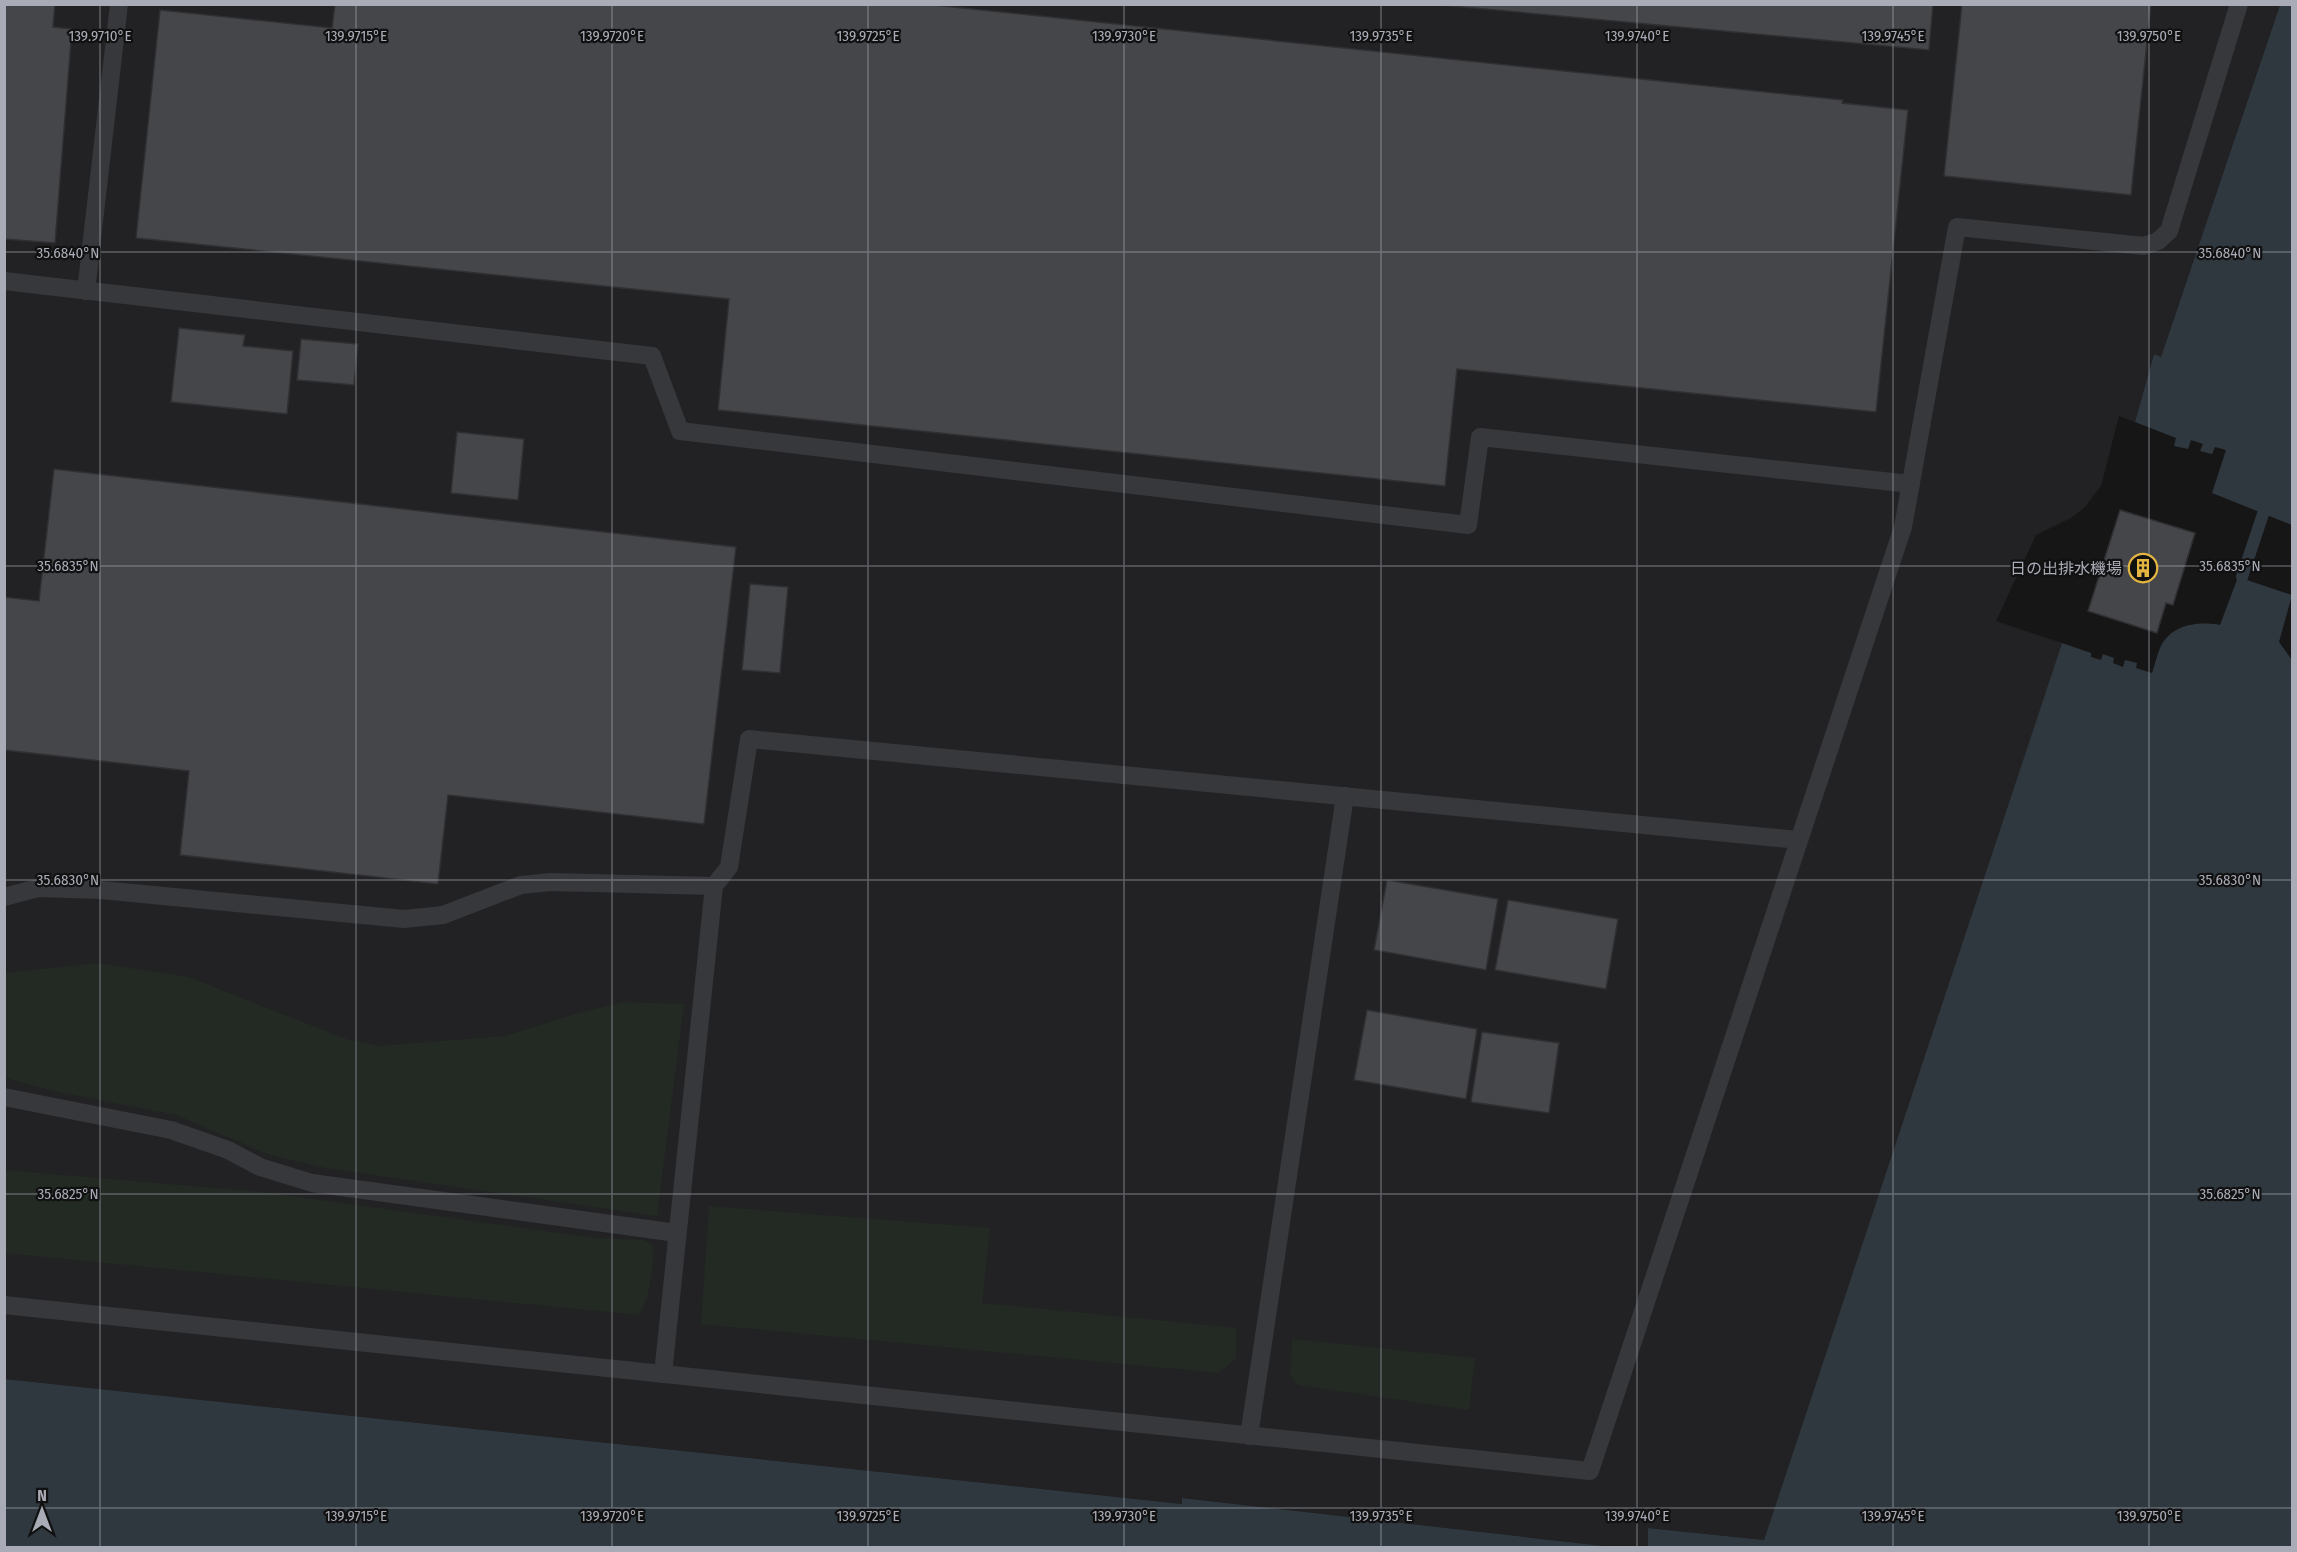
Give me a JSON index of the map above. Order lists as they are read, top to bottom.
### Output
{
  "places": {
    "building": ["日の出排水機場"]
  },
  "north": "top",
  "coordinates": [
    "139.9710°E",
    "139.9715°E",
    "139.9720°E",
    "139.9725°E",
    "139.9730°E",
    "139.9735°E",
    "139.9740°E",
    "139.9745°E",
    "139.9750°E",
    "35.6840°N",
    "35.6835°N",
    "35.6830°N",
    "35.6825°N"
  ]
}
